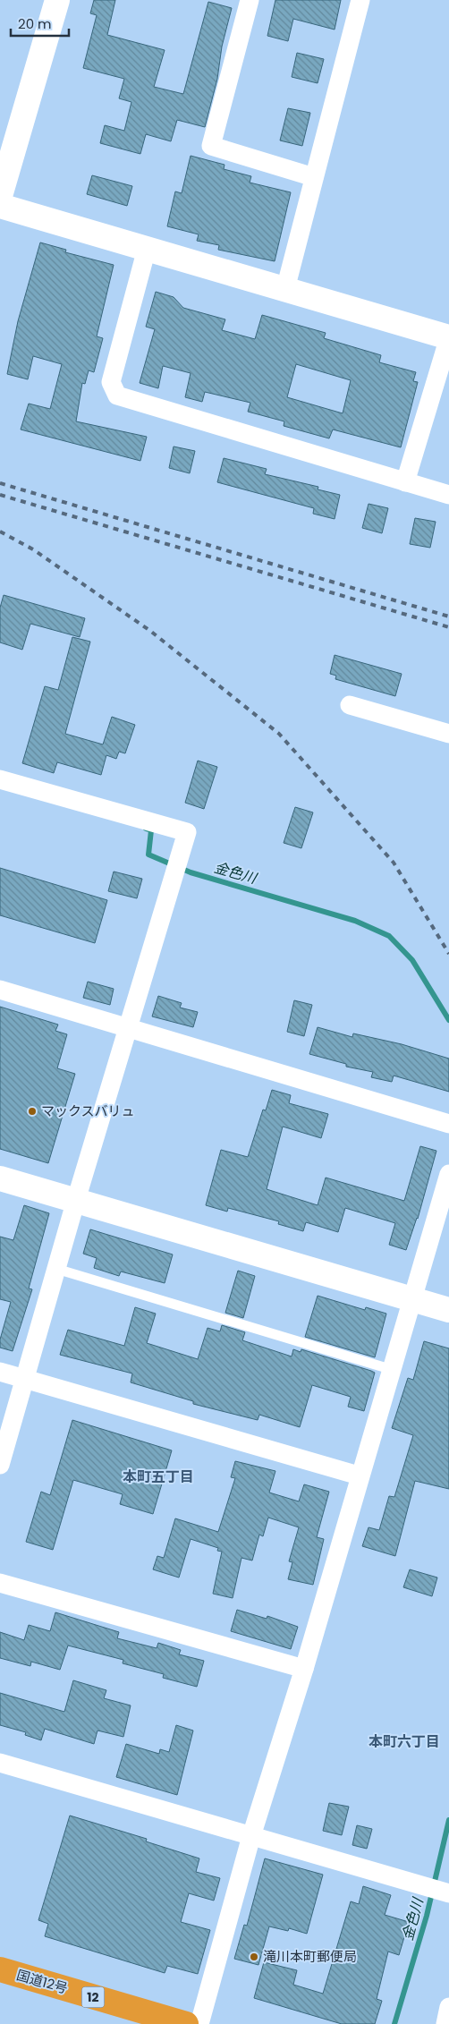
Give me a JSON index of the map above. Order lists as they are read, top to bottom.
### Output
{
  "streets": {
    "highway": ["国道12号", "12"]
  },
  "districts": ["本町五丁目", "本町六丁目"],
  "water": ["金色川"],
  "places": ["マックスバリュ", "滝川本町郵便局"],
  "scale_bar": "20 m"
}
